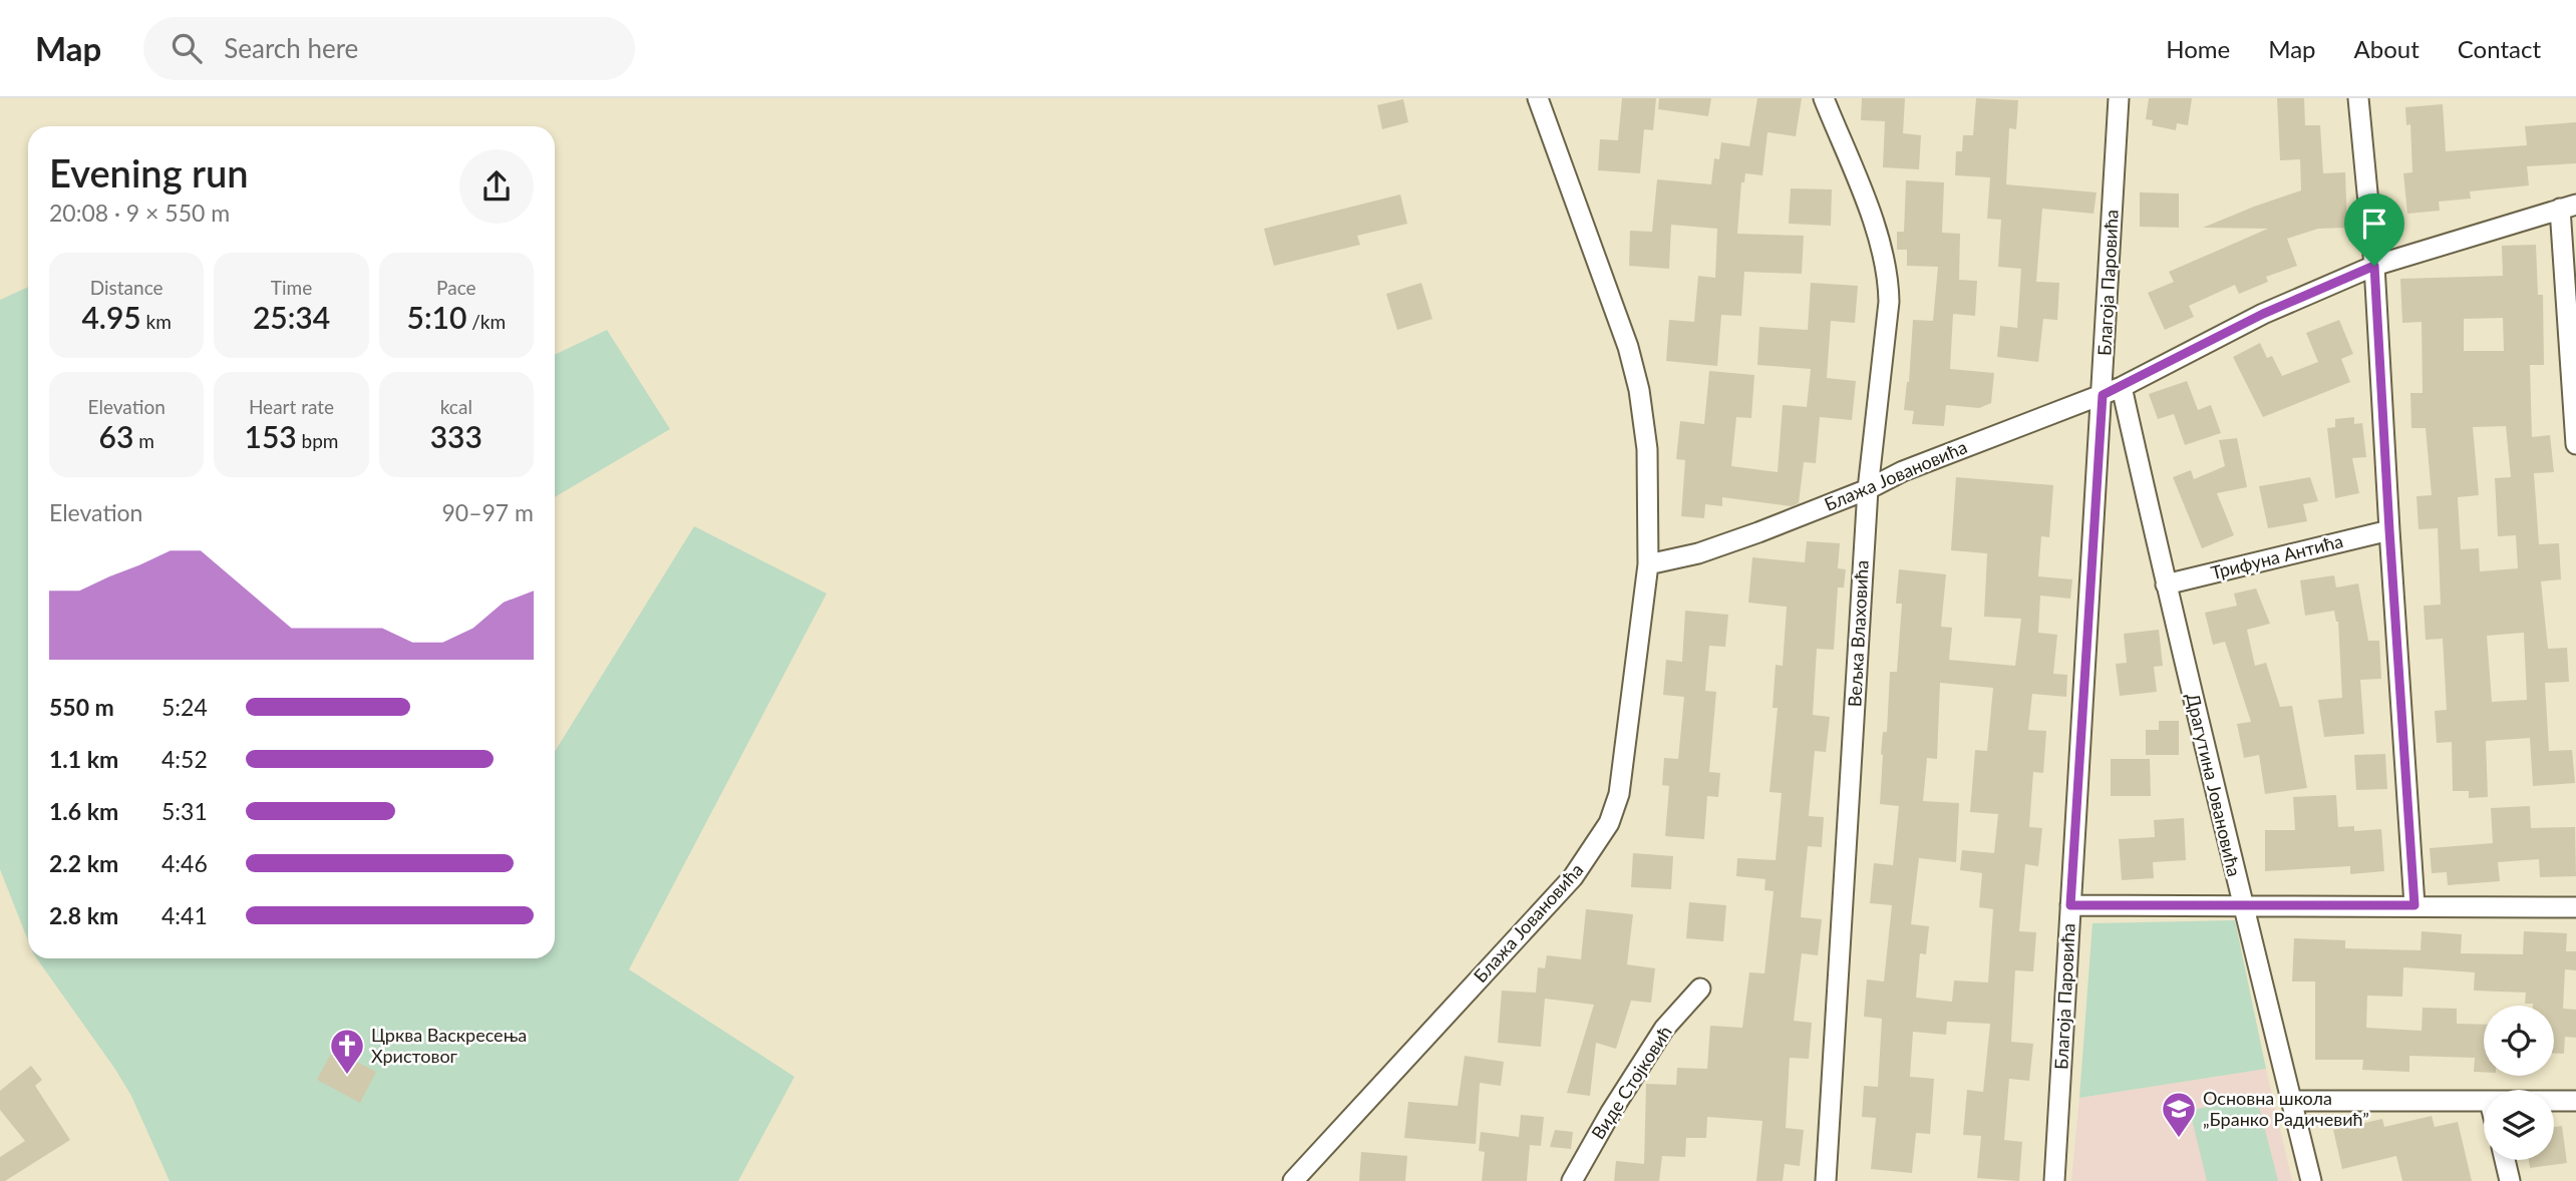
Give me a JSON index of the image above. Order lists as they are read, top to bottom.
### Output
{
  "streets": {
    "street": [
      "Благоја Паровића",
      "Блажа Јовановића",
      "Трифуна Антића",
      "Вељка Влаховића",
      "Драгутина Јовановића",
      "Виде Стојковић"
    ]
  },
  "crossings": [
    ["Благоја Паровића", "Блажа Јовановића"],
    ["Блажа Јовановића", "Вељка Влаховића"],
    ["Блажа Јовановића", "Драгутина Јовановића"],
    ["Трифуна Антића", "Драгутина Јовановића"]
  ],
  "places": {
    "church": ["Црква Васкресења Христовог"],
    "school or university": ["Основна школа „Бранко Радичевић”"]
  },
  "page": {
    "header": "Map",
    "search": "Search here",
    "nav": [
      "Home",
      "Map",
      "About",
      "Contact"
    ],
    "heading": ["Evening run", "20:08 · 9 × 550 m"],
    "stats": [
      ["Distance", "4.95 km"],
      ["Time", "25:34"],
      ["Pace", "5:10 /km"],
      ["Elevation", "63 m"],
      ["Heart rate", "153 bpm"],
      ["kcal", "333"]
    ],
    "chart": ["Elevation", "90–97 m"],
    "list": [
      {
        "name": "550 m",
        "note": "5:24"
      },
      {
        "name": "1.1 km",
        "note": "4:52"
      },
      {
        "name": "1.6 km",
        "note": "5:31"
      },
      {
        "name": "2.2 km",
        "note": "4:46"
      },
      {
        "name": "2.8 km",
        "note": "4:41"
      }
    ]
  }
}
